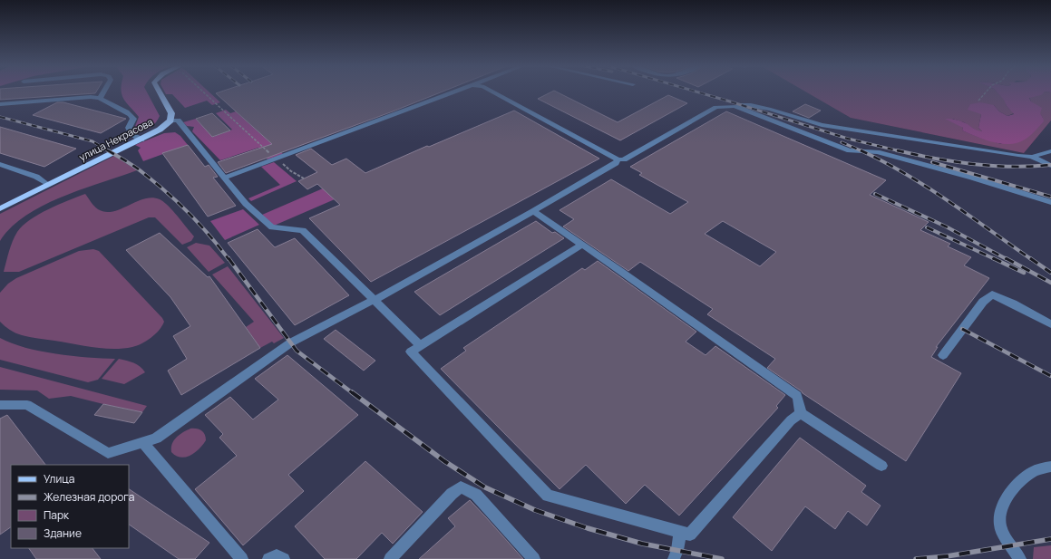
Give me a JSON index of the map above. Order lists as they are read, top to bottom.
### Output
{
  "streets": {
    "main road": ["улица Некрасова"]
  },
  "legend": [
    "Улица",
    "Железная дорога",
    "Парк",
    "Здание"
  ]
}
